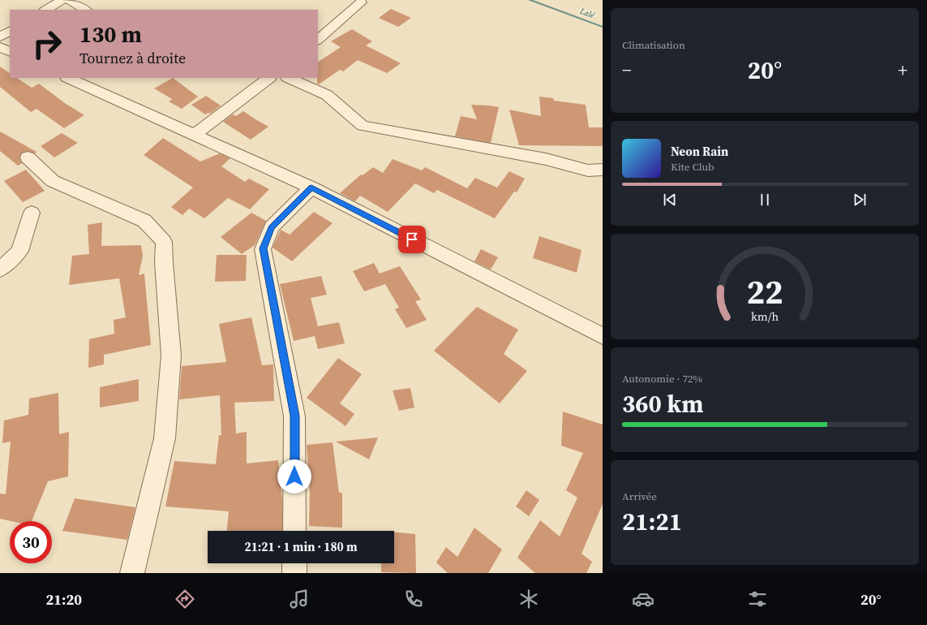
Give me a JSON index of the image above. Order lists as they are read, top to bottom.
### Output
{
  "water": ["Lalé"],
  "page": {
    "tile": [
      "Climatisation",
      ["Autonomie · 72%", "360 km"],
      ["Arrivée", "21:21"]
    ],
    "turn": ["130 m", "Tournez à droite"],
    "heat": ["−", "20°", "+"],
    "song": ["Neon Rain", "Kite Club"],
    "limit": "30",
    "trip": "21:21 · 1 min · 180 m",
    "tabs": ["21:20", "20°"],
    "gauge": ["22", "km/h"]
  }
}
